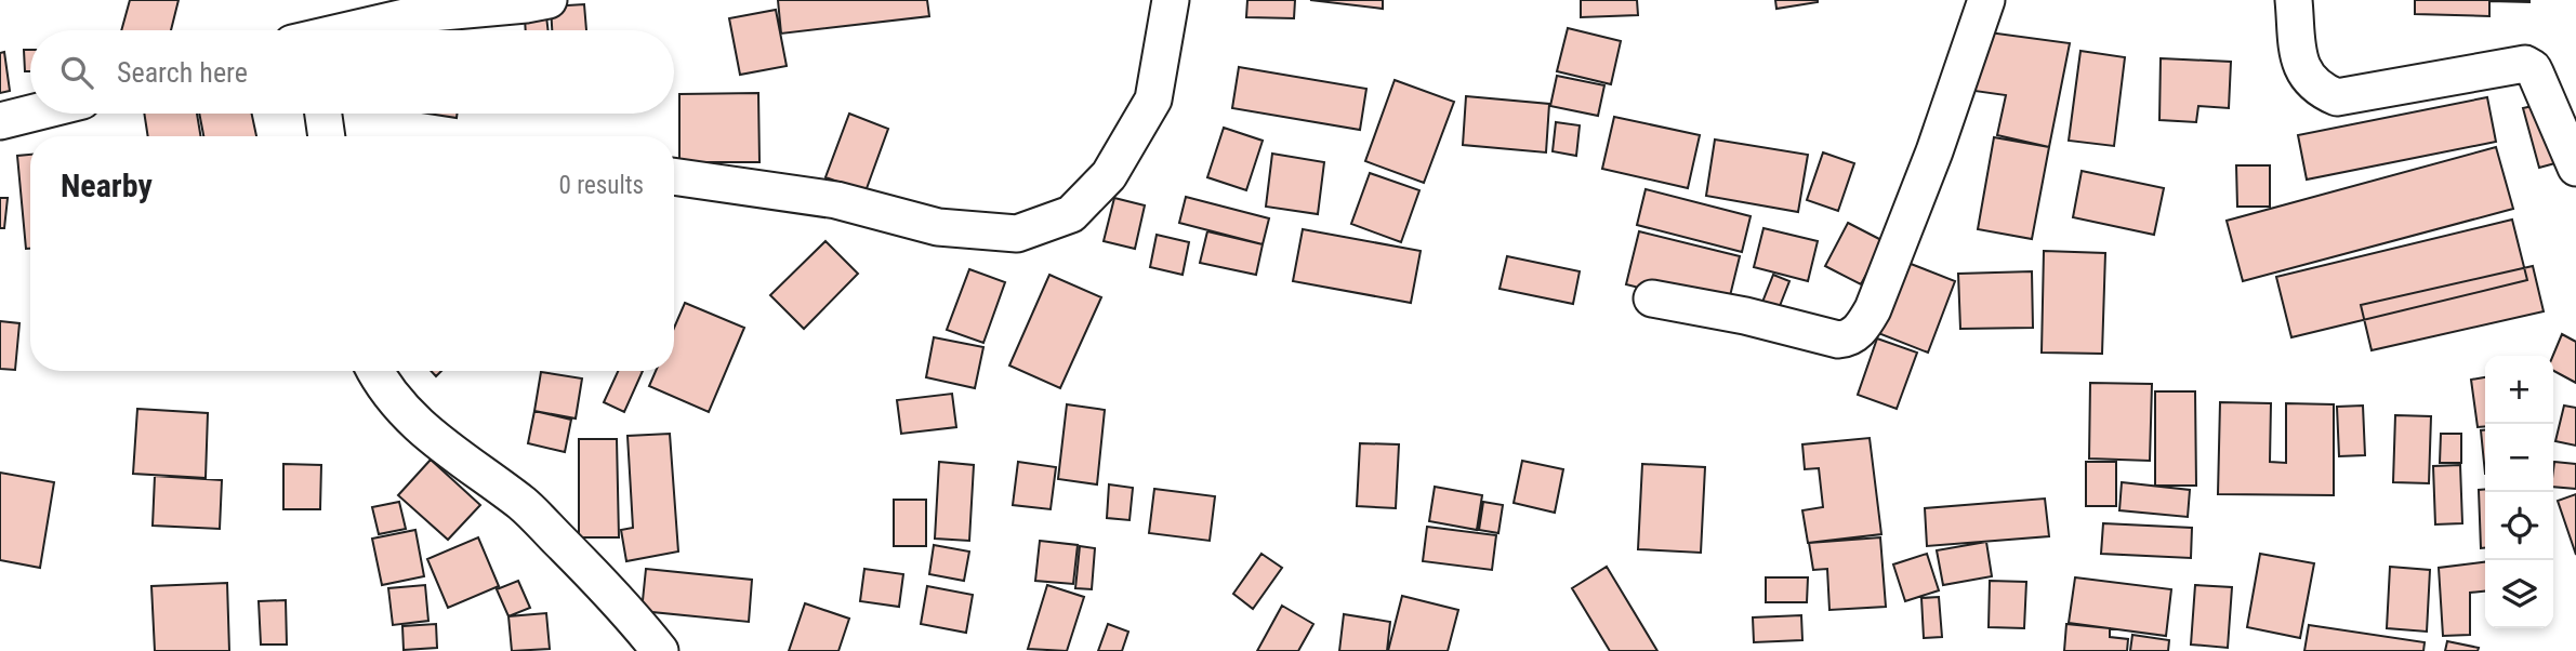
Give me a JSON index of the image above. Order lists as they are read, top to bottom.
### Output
{
  "page": {
    "search": "Search here",
    "heading": ["Nearby", "0 results"],
    "map_buttons": ["+", "−"]
  }
}
